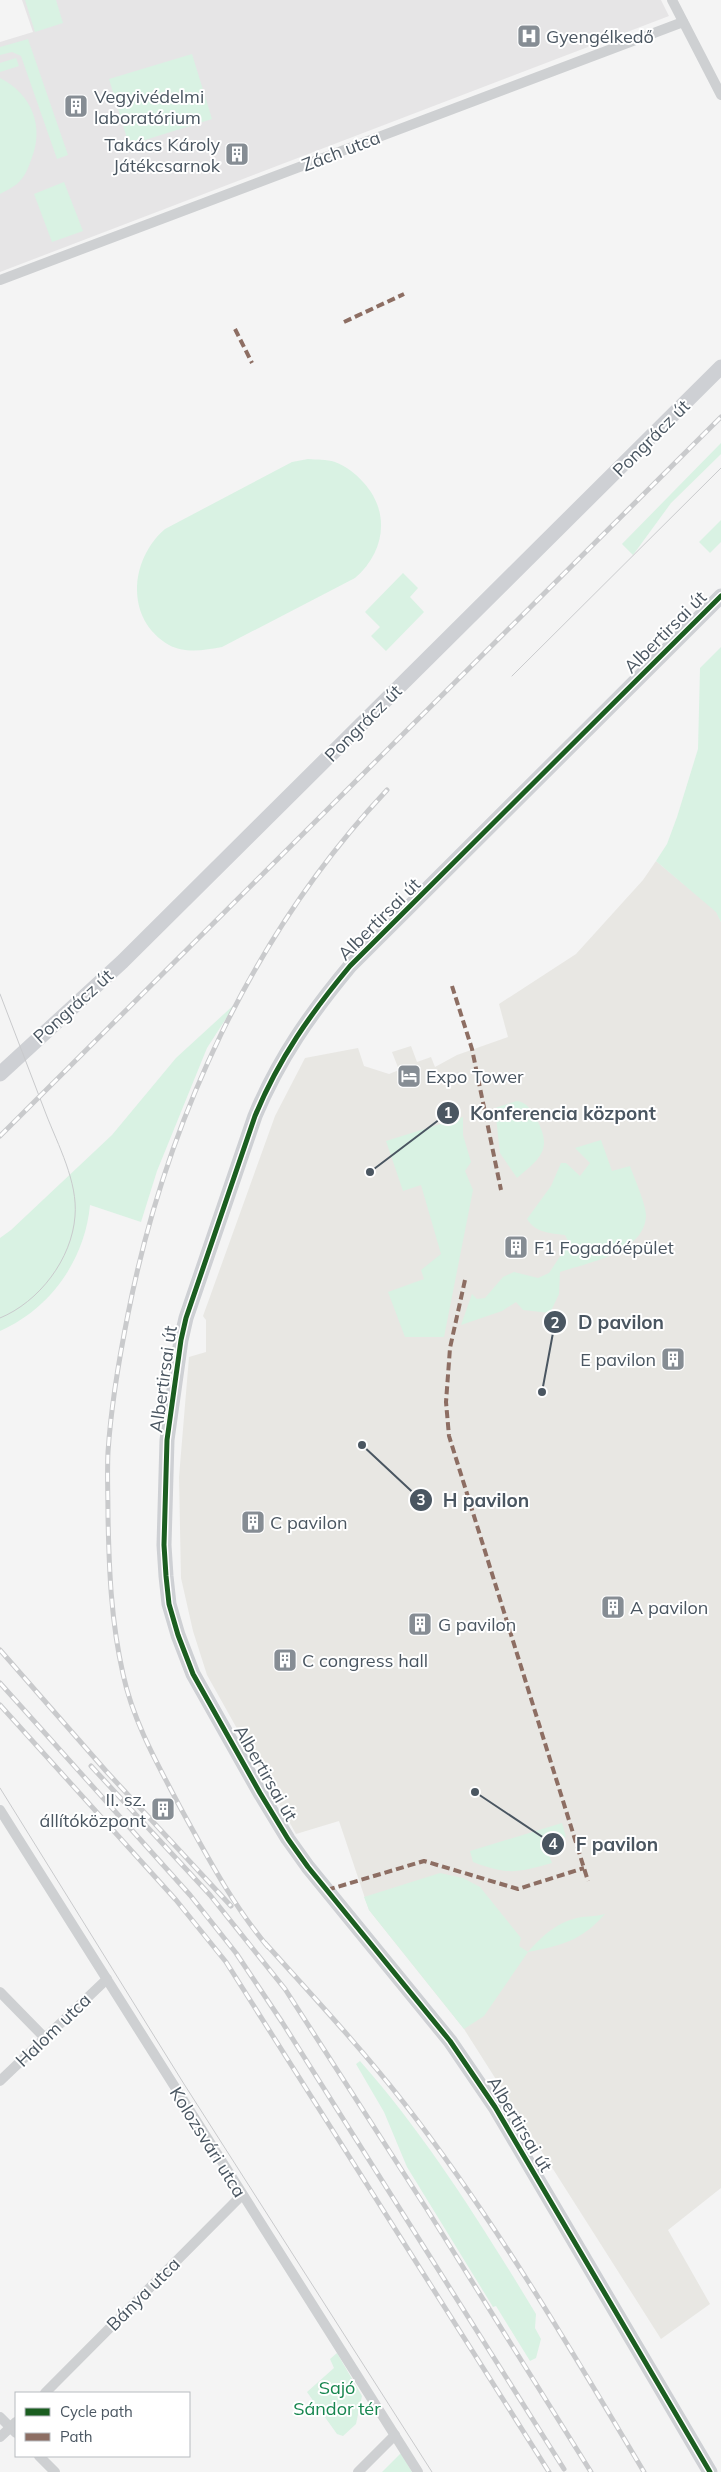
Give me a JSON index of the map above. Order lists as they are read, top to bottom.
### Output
{
  "streets": {
    "street": [
      "Zách utca",
      "Pongrácz út",
      "Albertirsai út",
      "Halom utca",
      "Kolozsvári utca",
      "Bánya utca"
    ]
  },
  "crossings": [
    ["Halom utca", "Kolozsvári utca"],
    ["Kolozsvári utca", "Bánya utca"]
  ],
  "parks": ["Sajó Sándor tér"],
  "places": {
    "hospital": ["Gyengélkedő"],
    "building": [
      "Vegyivédelmi laboratórium",
      "Takács Károly Játékcsarnok",
      "F1 Fogadóépület",
      "E pavilon",
      "C pavilon",
      "A pavilon",
      "G pavilon",
      "C congress hall",
      "II. sz. állítóközpont"
    ],
    "hotel": ["Expo Tower"],
    "other": [
      "Konferencia központ",
      "D pavilon",
      "H pavilon",
      "F pavilon"
    ]
  },
  "legend": ["Cycle path", "Path"]
}
